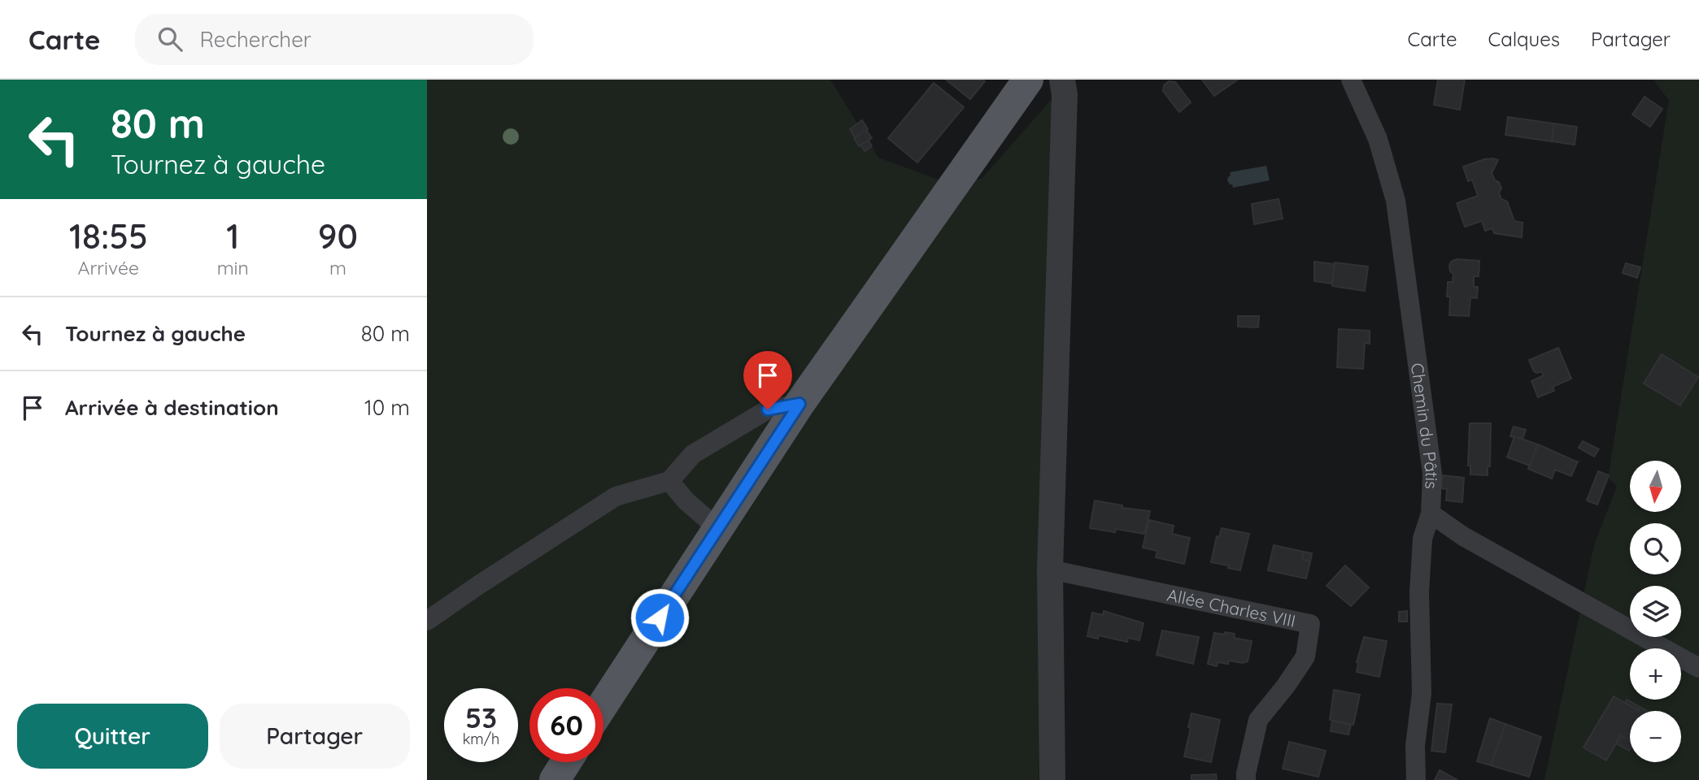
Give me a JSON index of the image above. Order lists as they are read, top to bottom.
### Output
{
  "streets": {
    "street": ["Chemin du Pâtis", "Allée Charles VIII"]
  },
  "north": "bottom",
  "page": {
    "header": "Carte",
    "search": "Rechercher",
    "nav": ["Carte", "Calques", "Partager"],
    "turn": ["80 m", "Tournez à gauche"],
    "eta": [
      "18:55",
      "Arrivée",
      "1",
      "min",
      "90",
      "m"
    ],
    "list": [
      {
        "name": "Tournez à gauche",
        "value": "80 m"
      },
      {
        "name": "Arrivée à destination",
        "value": "10 m"
      }
    ],
    "map_buttons": ["+", "−"],
    "speed": "53 km/h",
    "limit": "60",
    "buttons": ["Quitter", "Partager"]
  }
}
